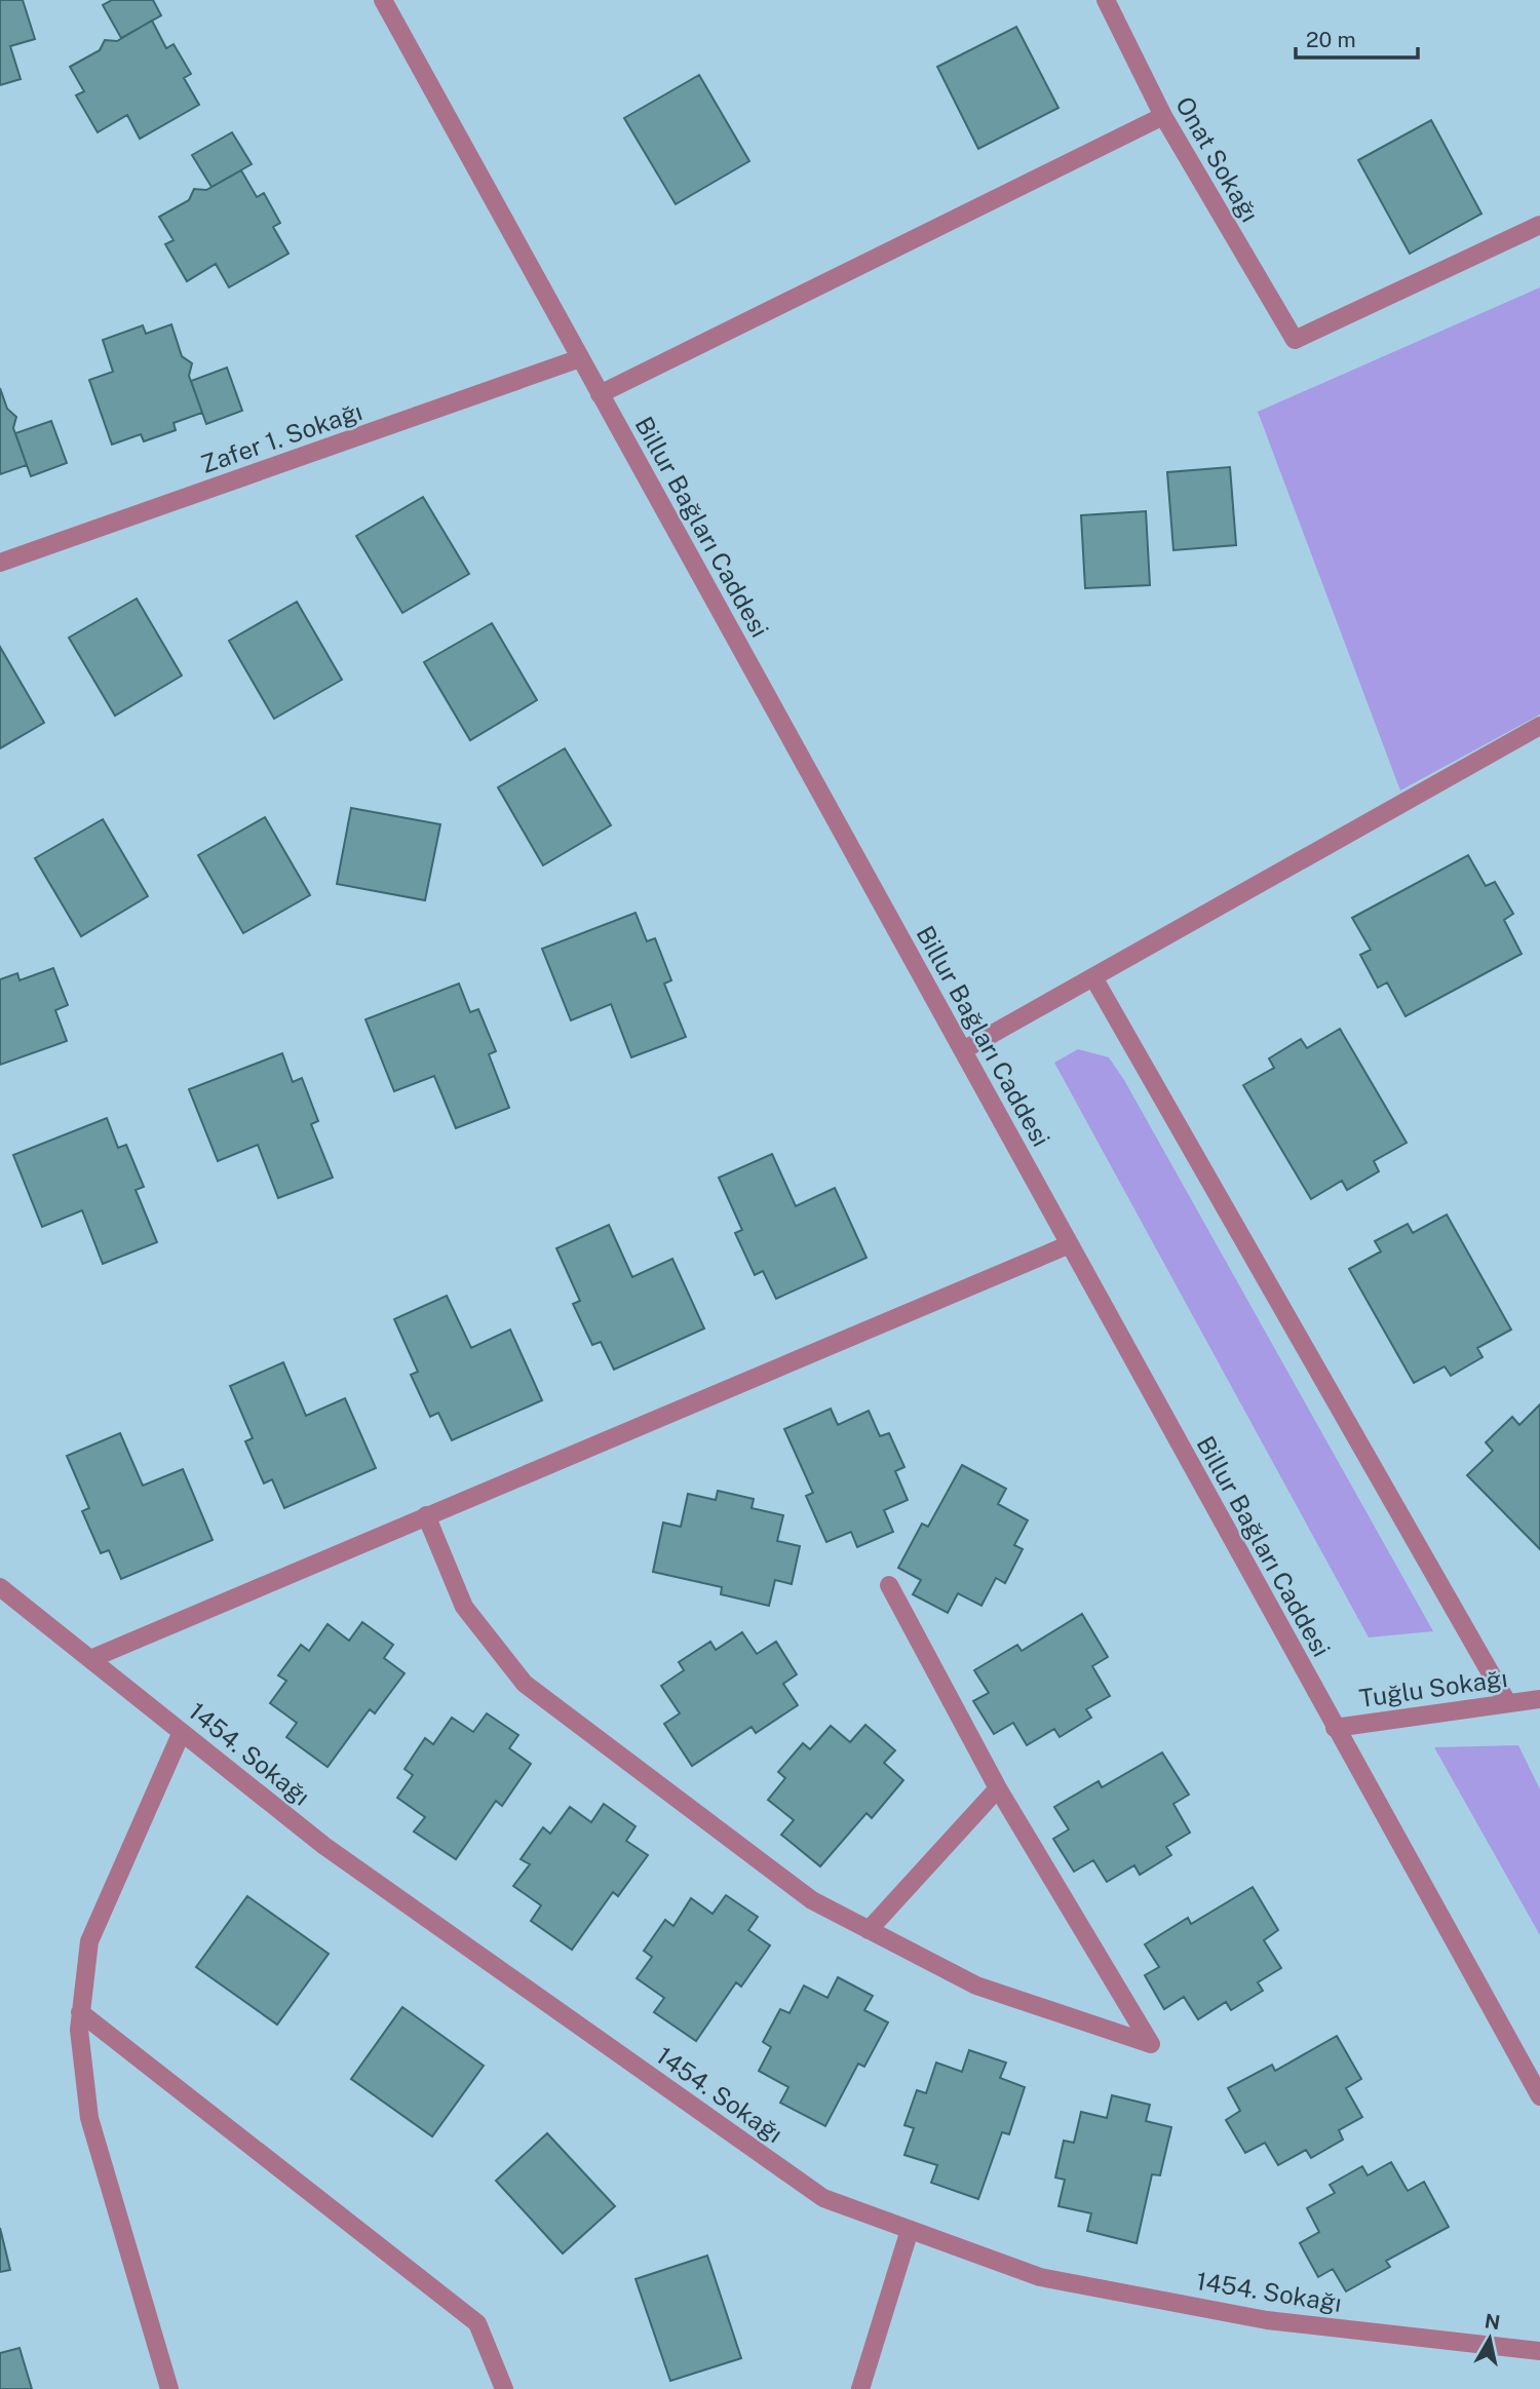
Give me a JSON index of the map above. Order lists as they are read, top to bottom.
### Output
{
  "streets": {
    "street": [
      "Onat Sokağı",
      "Zafer 1. Sokağı",
      "Billur Bağları Caddesi",
      "Tuğlu Sokağı",
      "1454. Sokağı"
    ]
  },
  "crossings": [
    ["Zafer 1. Sokağı", "Billur Bağları Caddesi"],
    ["Billur Bağları Caddesi", "Tuğlu Sokağı"]
  ],
  "scale_bar": "20 m",
  "north": "top"
}
